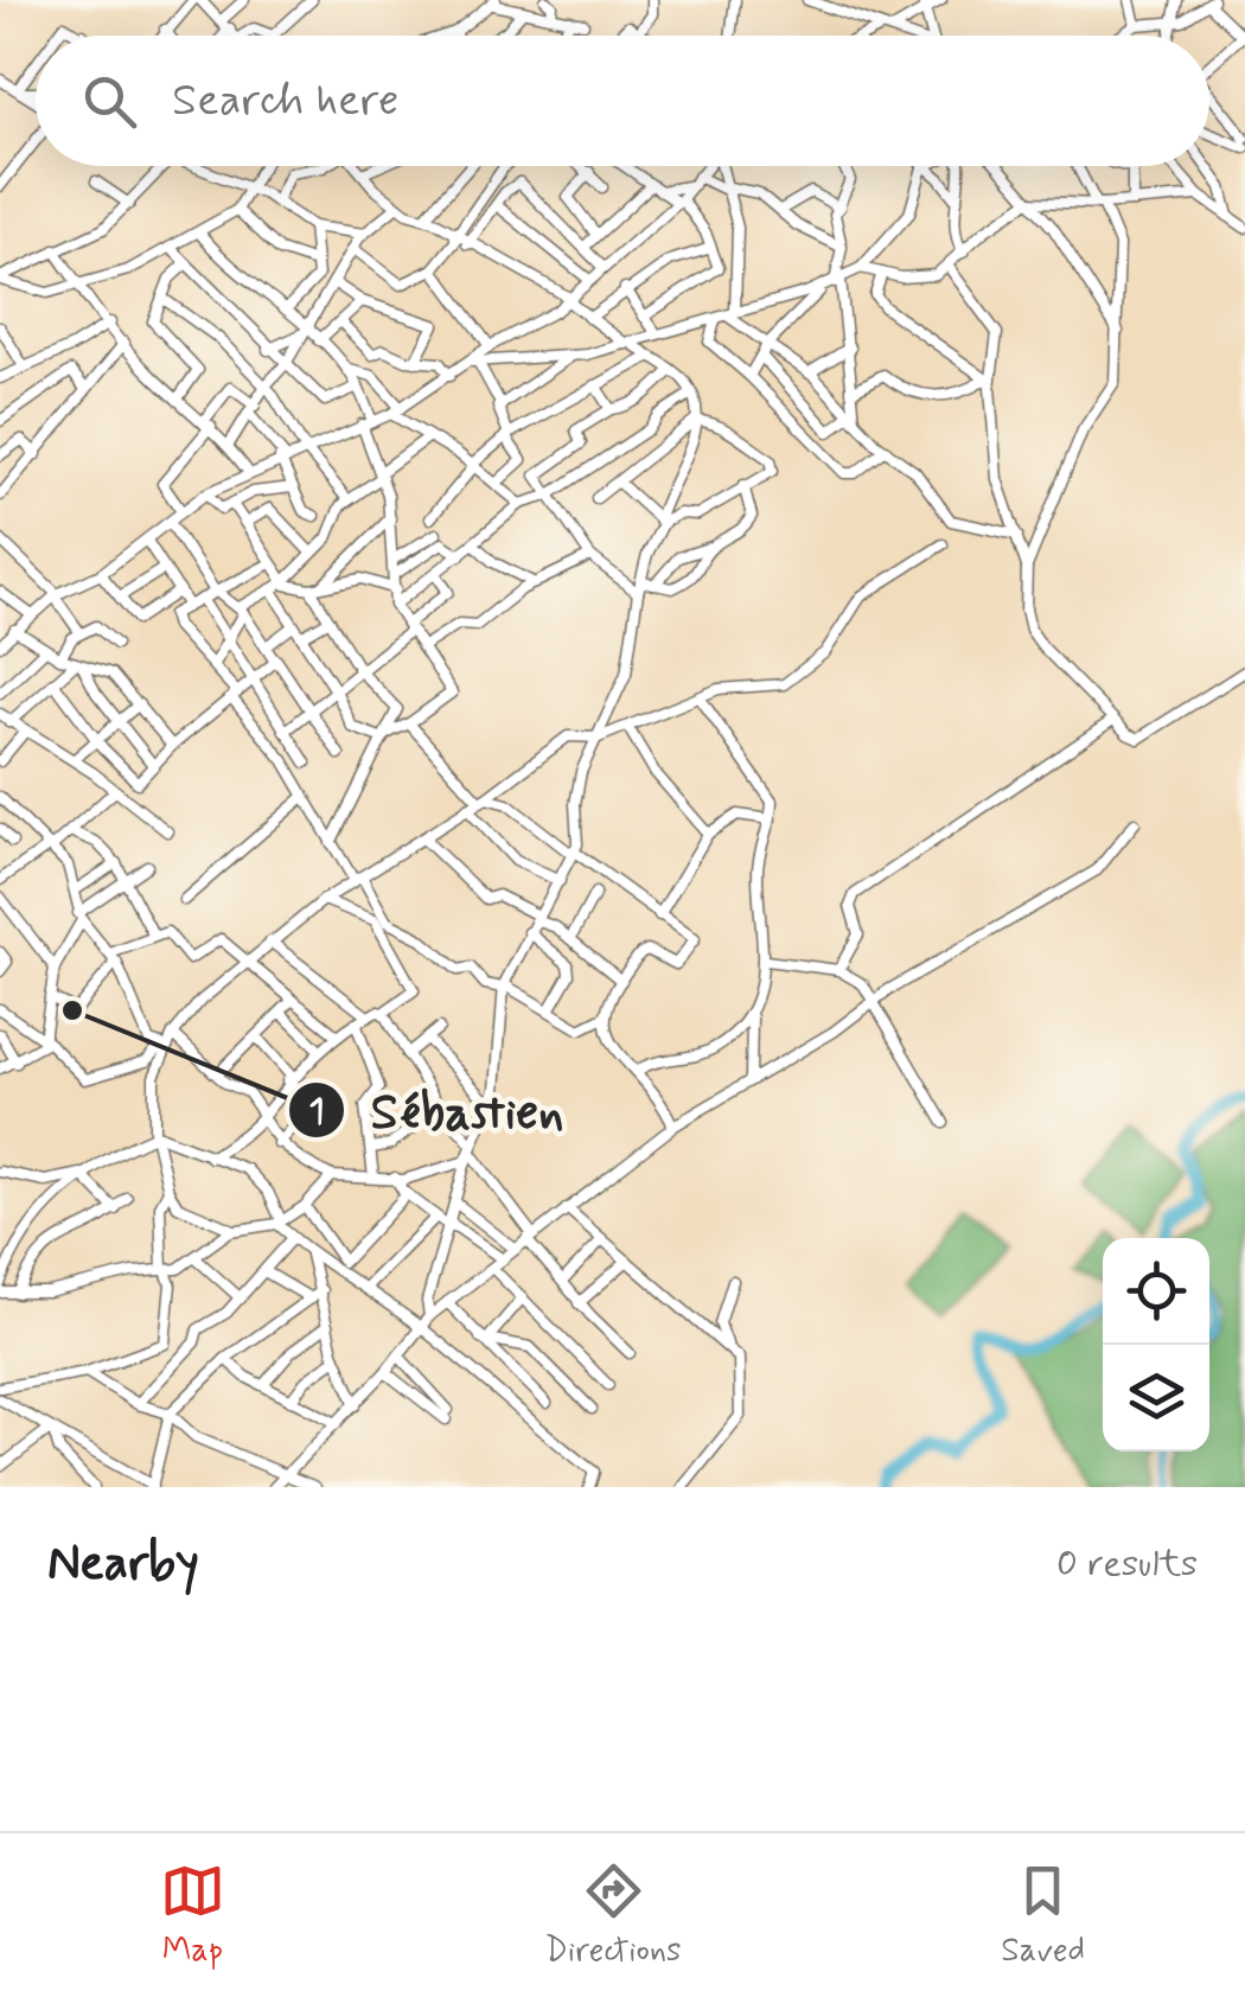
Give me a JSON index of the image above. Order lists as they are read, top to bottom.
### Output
{
  "places": ["Sébastien"],
  "page": {
    "search": "Search here",
    "heading": ["Nearby", "0 results"],
    "nav": ["Map", "Directions", "Saved"]
  }
}
